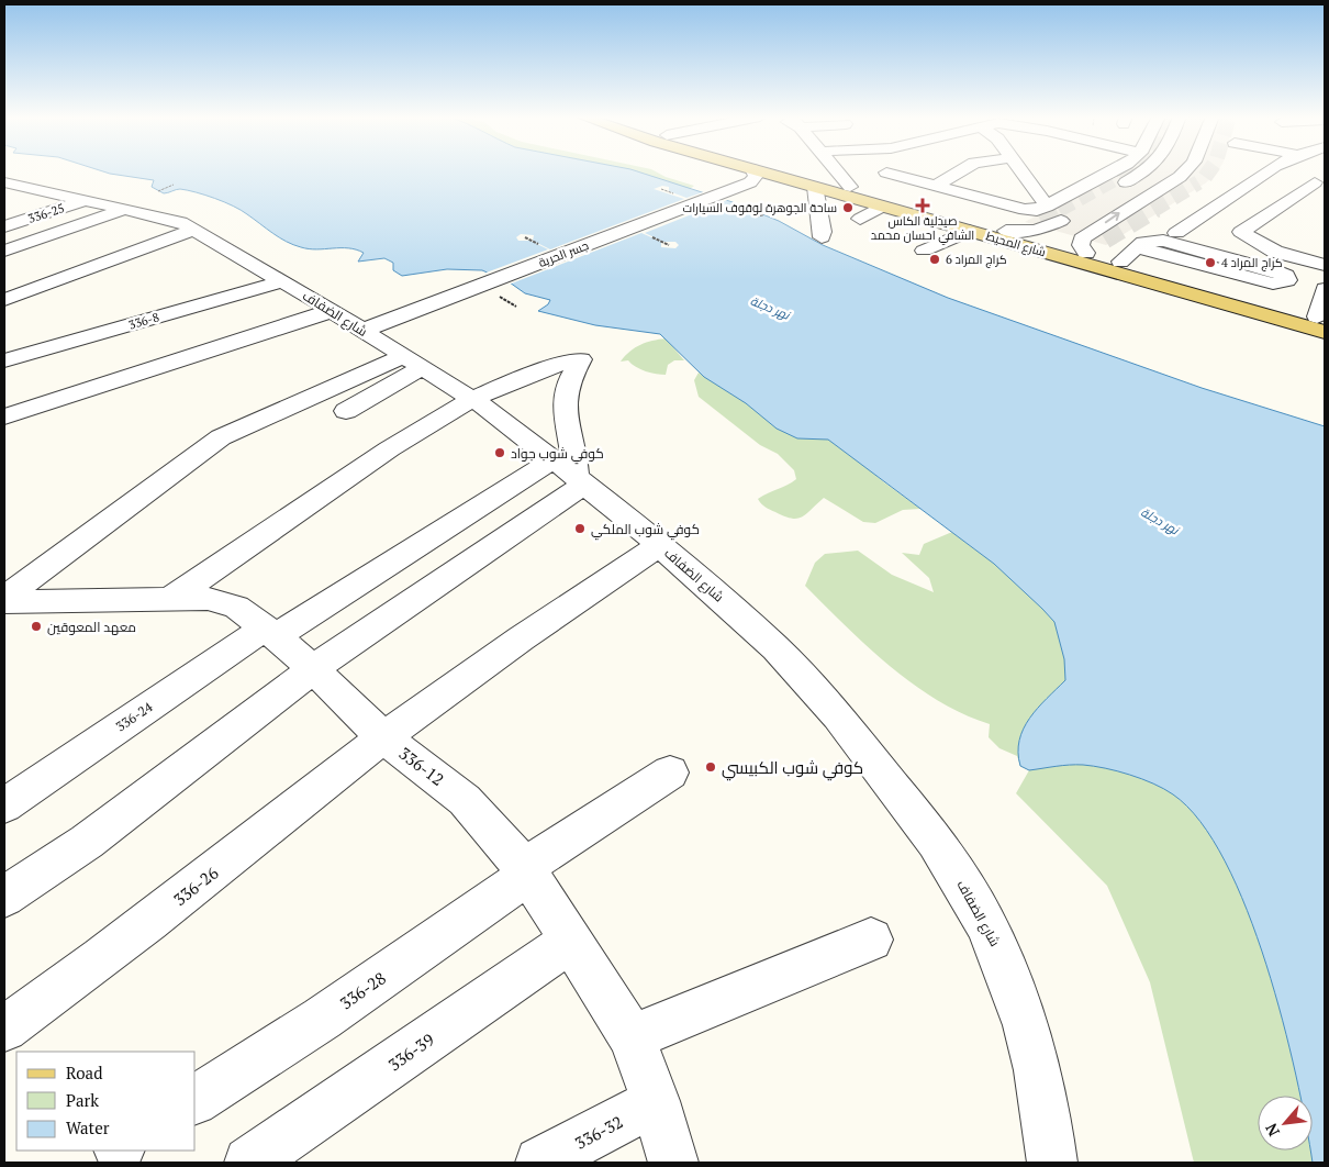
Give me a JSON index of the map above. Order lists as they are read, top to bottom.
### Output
{
  "streets": {
    "main road": ["شارع المحيط"],
    "street": [
      "336-25",
      "جسر الحرية",
      "شارع الضفاف",
      "336-8",
      "336-24",
      "336-12",
      "336-26",
      "336-28",
      "336-39",
      "336-32"
    ]
  },
  "crossings": [
    ["336-25", "شارع الضفاف"],
    ["جسر الحرية", "شارع الضفاف"],
    ["شارع الضفاف", "336-8"],
    ["شارع الضفاف", "336-24"],
    ["شارع الضفاف", "336-26"],
    ["336-24", "336-12"],
    ["336-12", "336-26"],
    ["336-12", "336-28"],
    ["336-12", "336-39"],
    ["336-12", "336-32"]
  ],
  "water": ["نهر دجلة"],
  "places": {
    "health": ["صيدلية الكاس الشافي احسان محمد"],
    "other": [
      "ساحة الجوهرة لوقوف السيارات",
      "كراج المراد 6",
      "كراج المراد 4",
      "كوفي شوب جواد",
      "كوفي شوب الملكي",
      "معهد المعوقين",
      "كوفي شوب الكبيسي"
    ]
  },
  "legend": ["Road", "Park", "Water"],
  "north": "bottom left"
}
